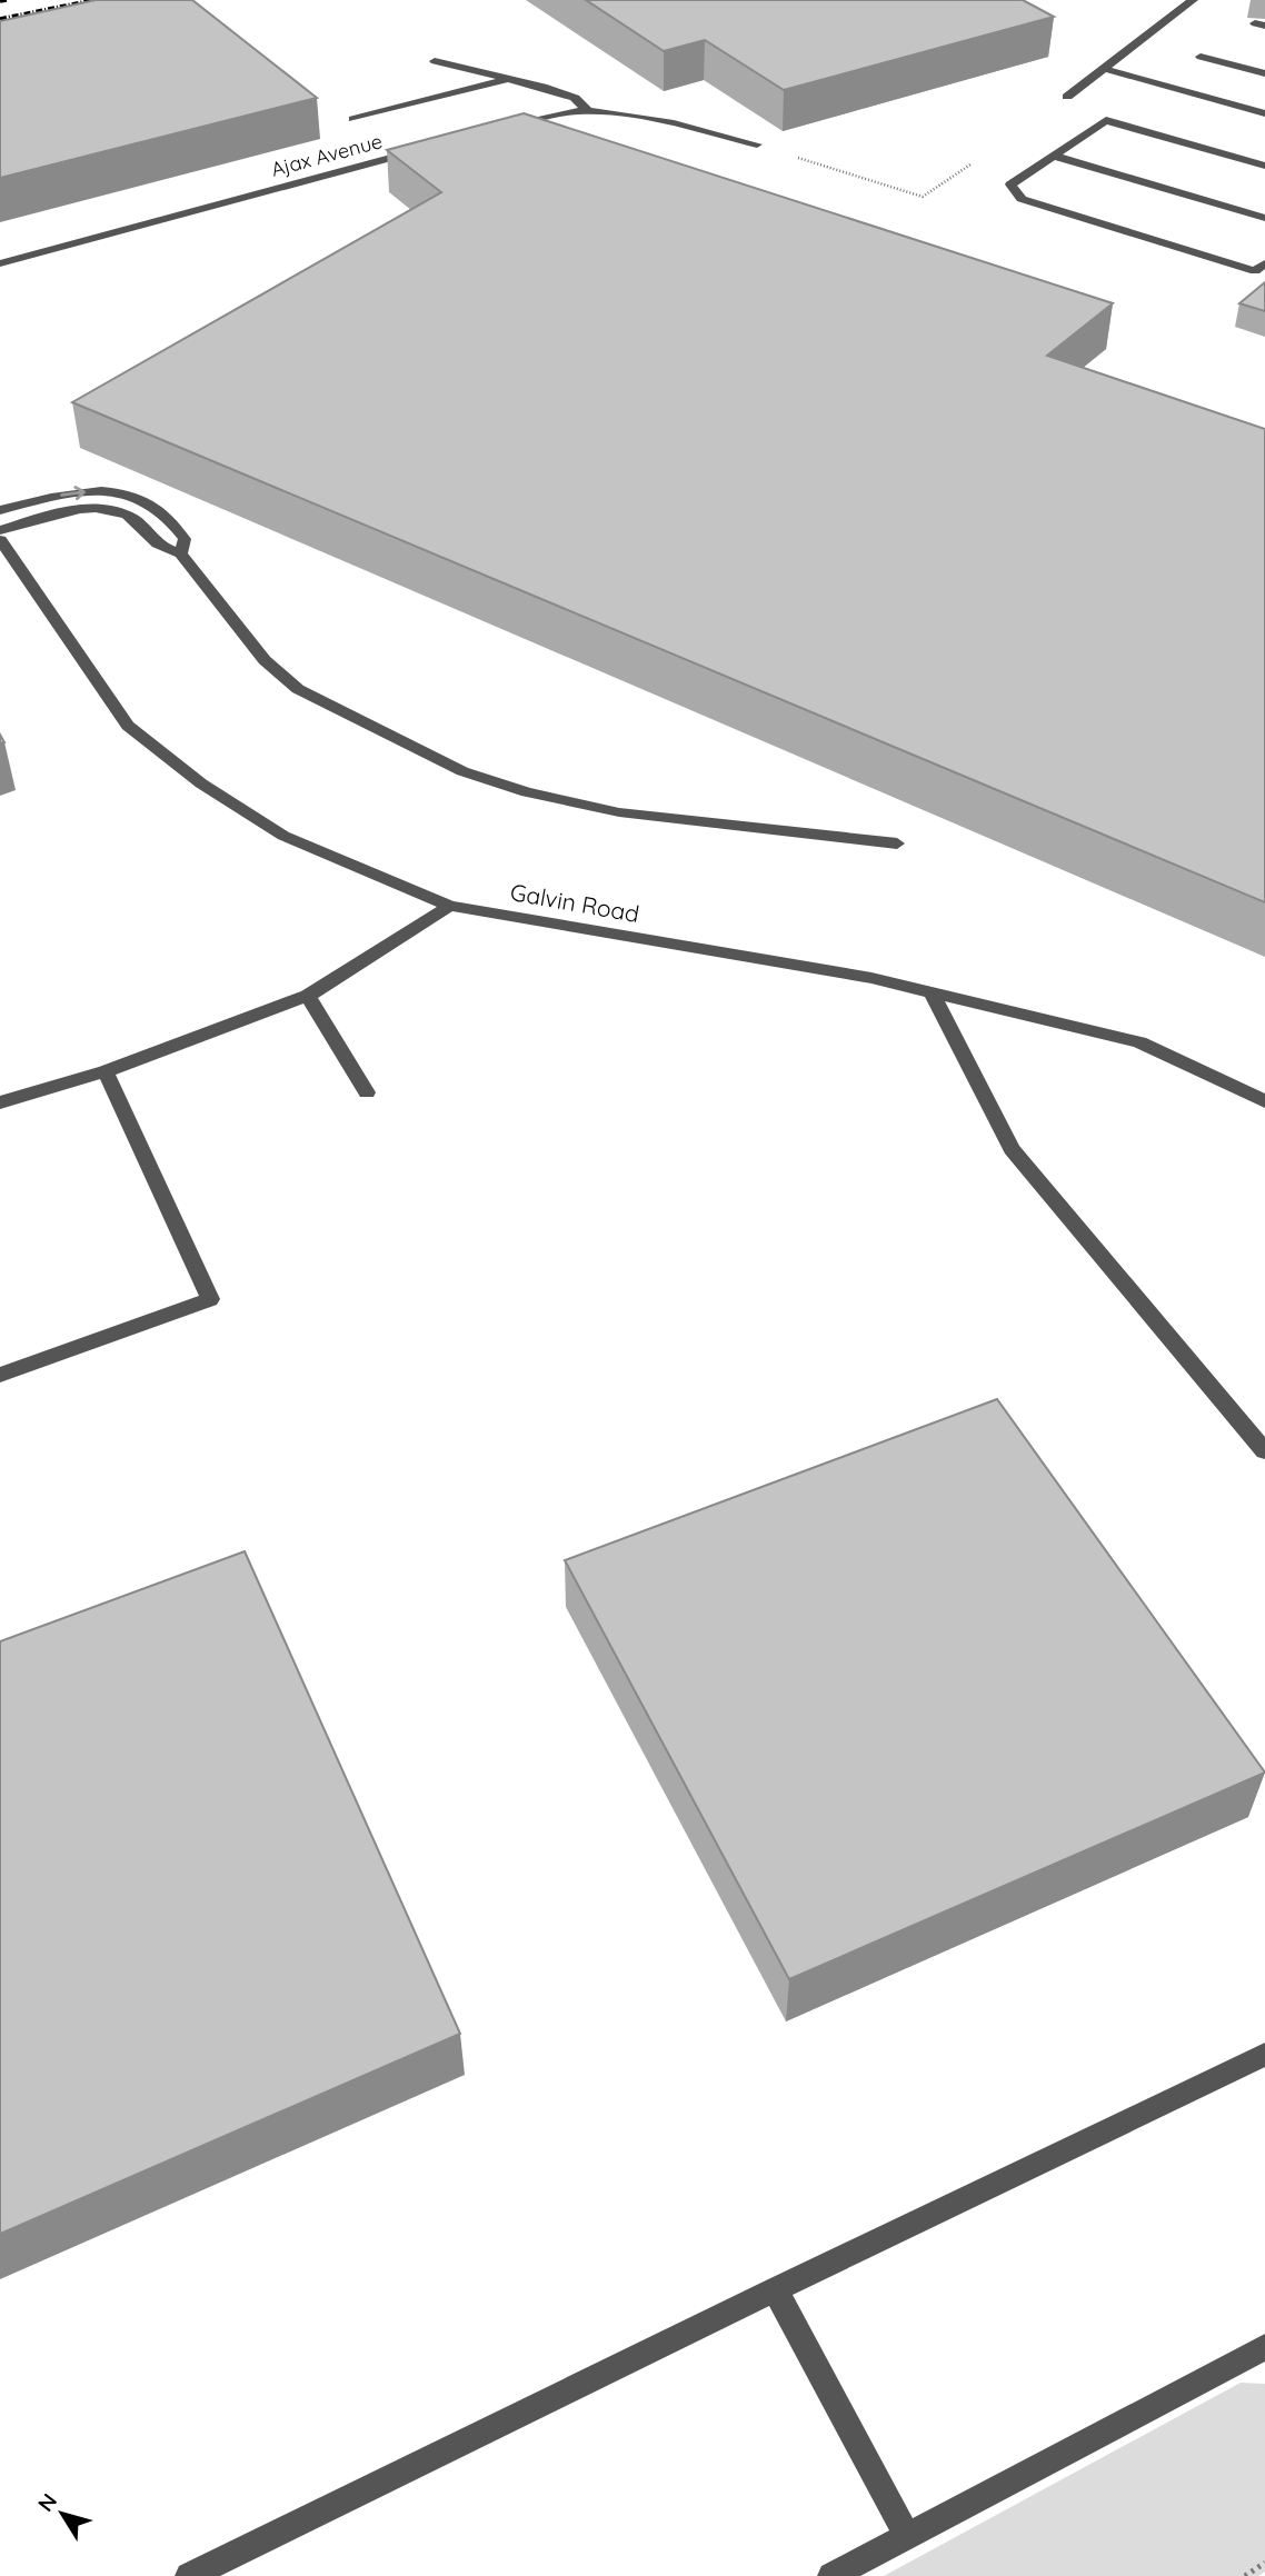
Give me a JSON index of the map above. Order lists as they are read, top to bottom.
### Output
{
  "streets": {
    "street": ["Ajax Avenue", "Galvin Road"]
  },
  "north": "top left"
}
